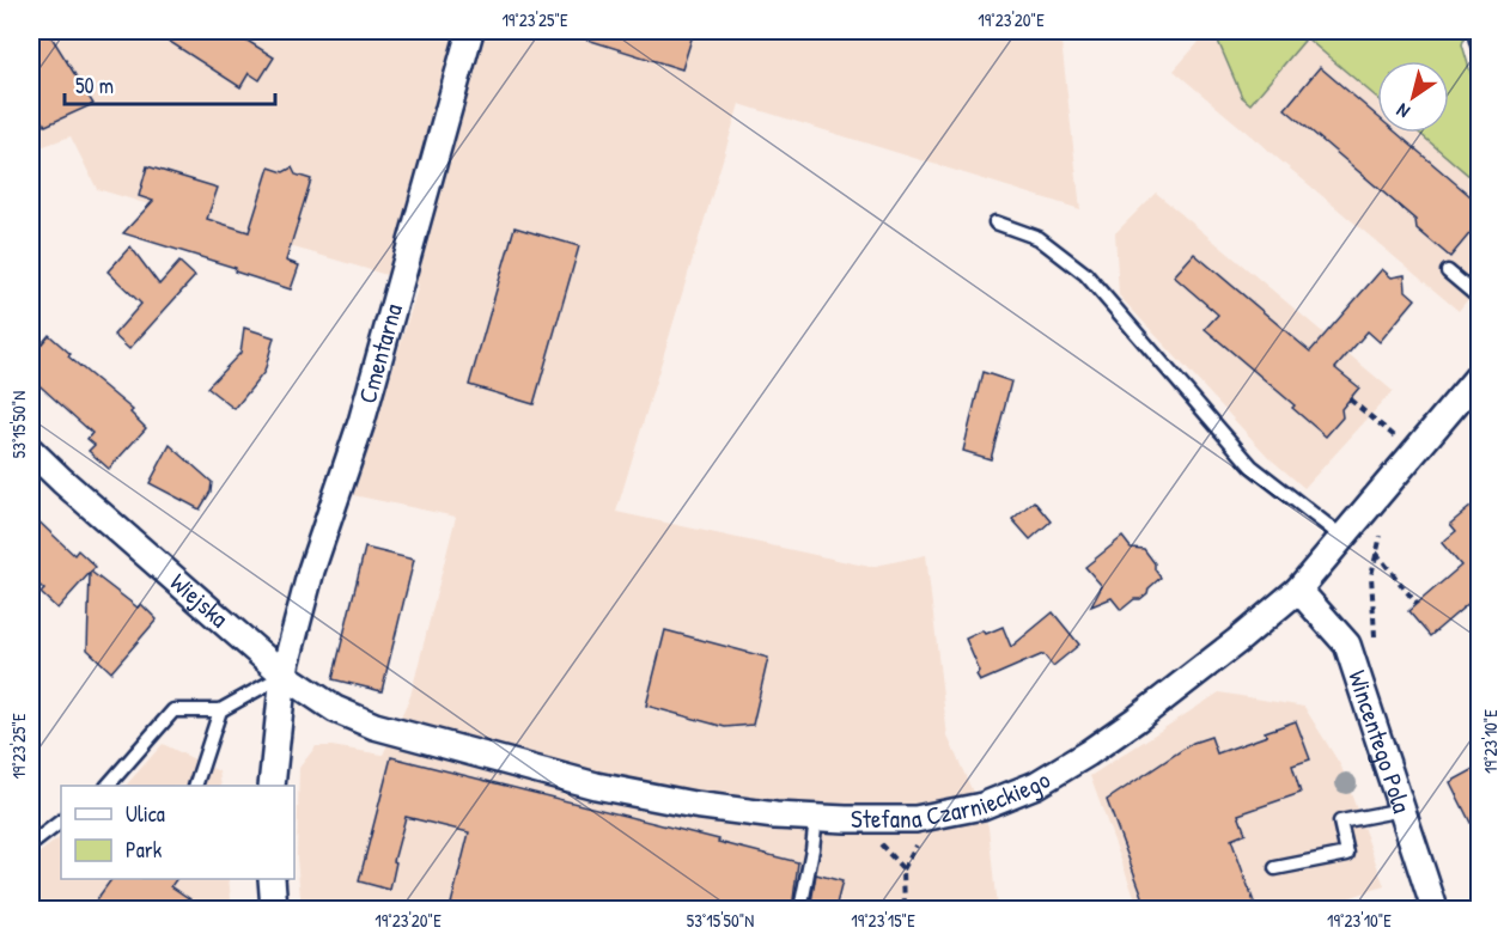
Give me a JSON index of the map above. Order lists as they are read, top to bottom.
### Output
{
  "streets": {
    "street": [
      "Cmentarna",
      "Wiejska",
      "Wincentego Pola",
      "Stefana Czarnieckiego"
    ]
  },
  "crossings": [
    ["Cmentarna", "Wiejska"],
    ["Cmentarna", "Stefana Czarnieckiego"],
    ["Wiejska", "Stefana Czarnieckiego"],
    ["Wincentego Pola", "Stefana Czarnieckiego"]
  ],
  "legend": ["Ulica", "Park"],
  "scale_bar": "50 m",
  "north": "bottom left",
  "coordinates": [
    "19°23'25\"E",
    "19°23'20\"E",
    "53°15'50\"N",
    "19°23'10\"E",
    "19°23'15\"E"
  ]
}
